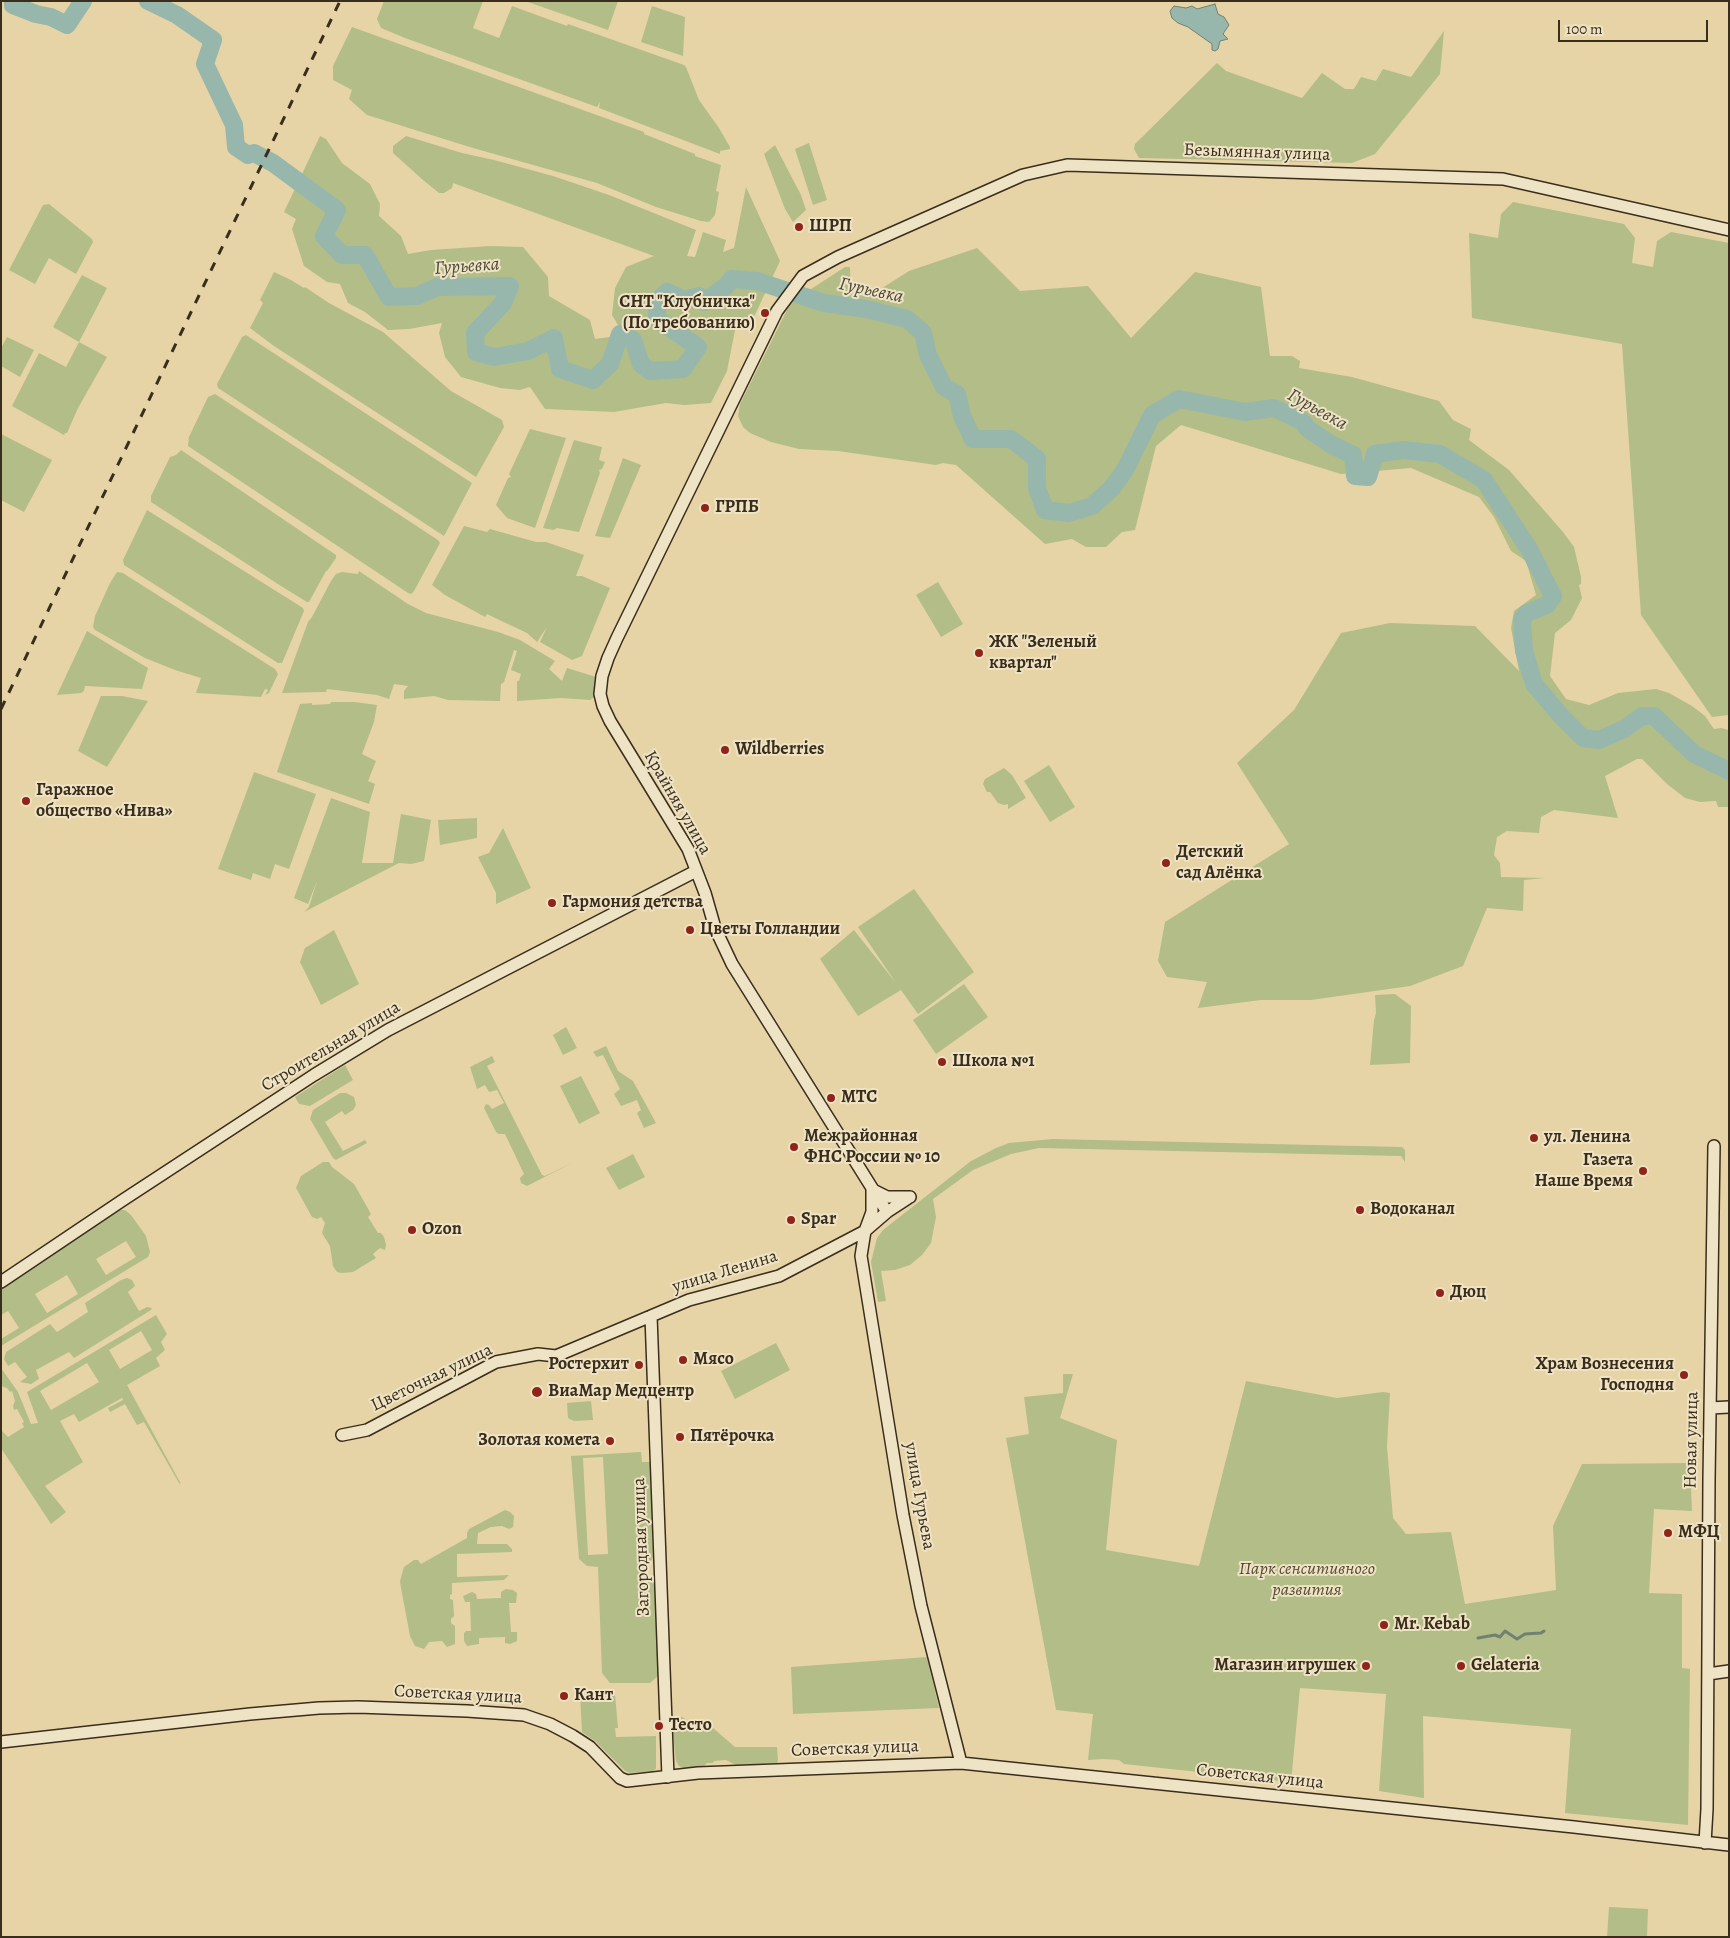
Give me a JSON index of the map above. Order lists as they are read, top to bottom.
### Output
{
  "streets": {
    "main road": [
      "Безымянная улица",
      "Крайняя улица",
      "Строительная улица",
      "улица Ленина",
      "Цветочная улица",
      "Новая улица",
      "улица Гурьева",
      "Загородная улица",
      "Советская улица"
    ]
  },
  "crossings": [
    ["Безымянная улица", "Крайняя улица"],
    ["Крайняя улица", "Строительная улица"],
    ["Крайняя улица", "улица Ленина"],
    ["Крайняя улица", "улица Гурьева"],
    ["улица Ленина", "Цветочная улица"],
    ["улица Ленина", "улица Гурьева"],
    ["улица Ленина", "Загородная улица"],
    ["Новая улица", "Советская улица"],
    ["улица Гурьева", "Советская улица"],
    ["Загородная улица", "Советская улица"]
  ],
  "water": ["Гурьевка"],
  "parks": ["Парк сенситивного развития"],
  "places": [
    "ШРП",
    "СНТ \"Клубничка\" (По требованию)",
    "ГРПБ",
    "ЖК \"Зеленый квартал\"",
    "Wildberries",
    "Гаражное общество «Нива»",
    "Детский сад Алёнка",
    "Гармония детства",
    "Цветы Голландии",
    "Школа №1",
    "МТС",
    "ул. Ленина",
    "Межрайонная ФНС России № 10",
    "Газета Наше Время",
    "Водоканал",
    "Spar",
    "Ozon",
    "Дюц",
    "Мясо",
    "Ростерхит",
    "Храм Вознесения Господня",
    "ВиаМар Медцентр",
    "Пятёрочка",
    "Золотая комета",
    "МФЦ",
    "Mr. Kebab",
    "Магазин игрушек",
    "Gelateria",
    "Кант",
    "Тесто"
  ],
  "scale_bar": "100 m"
}
